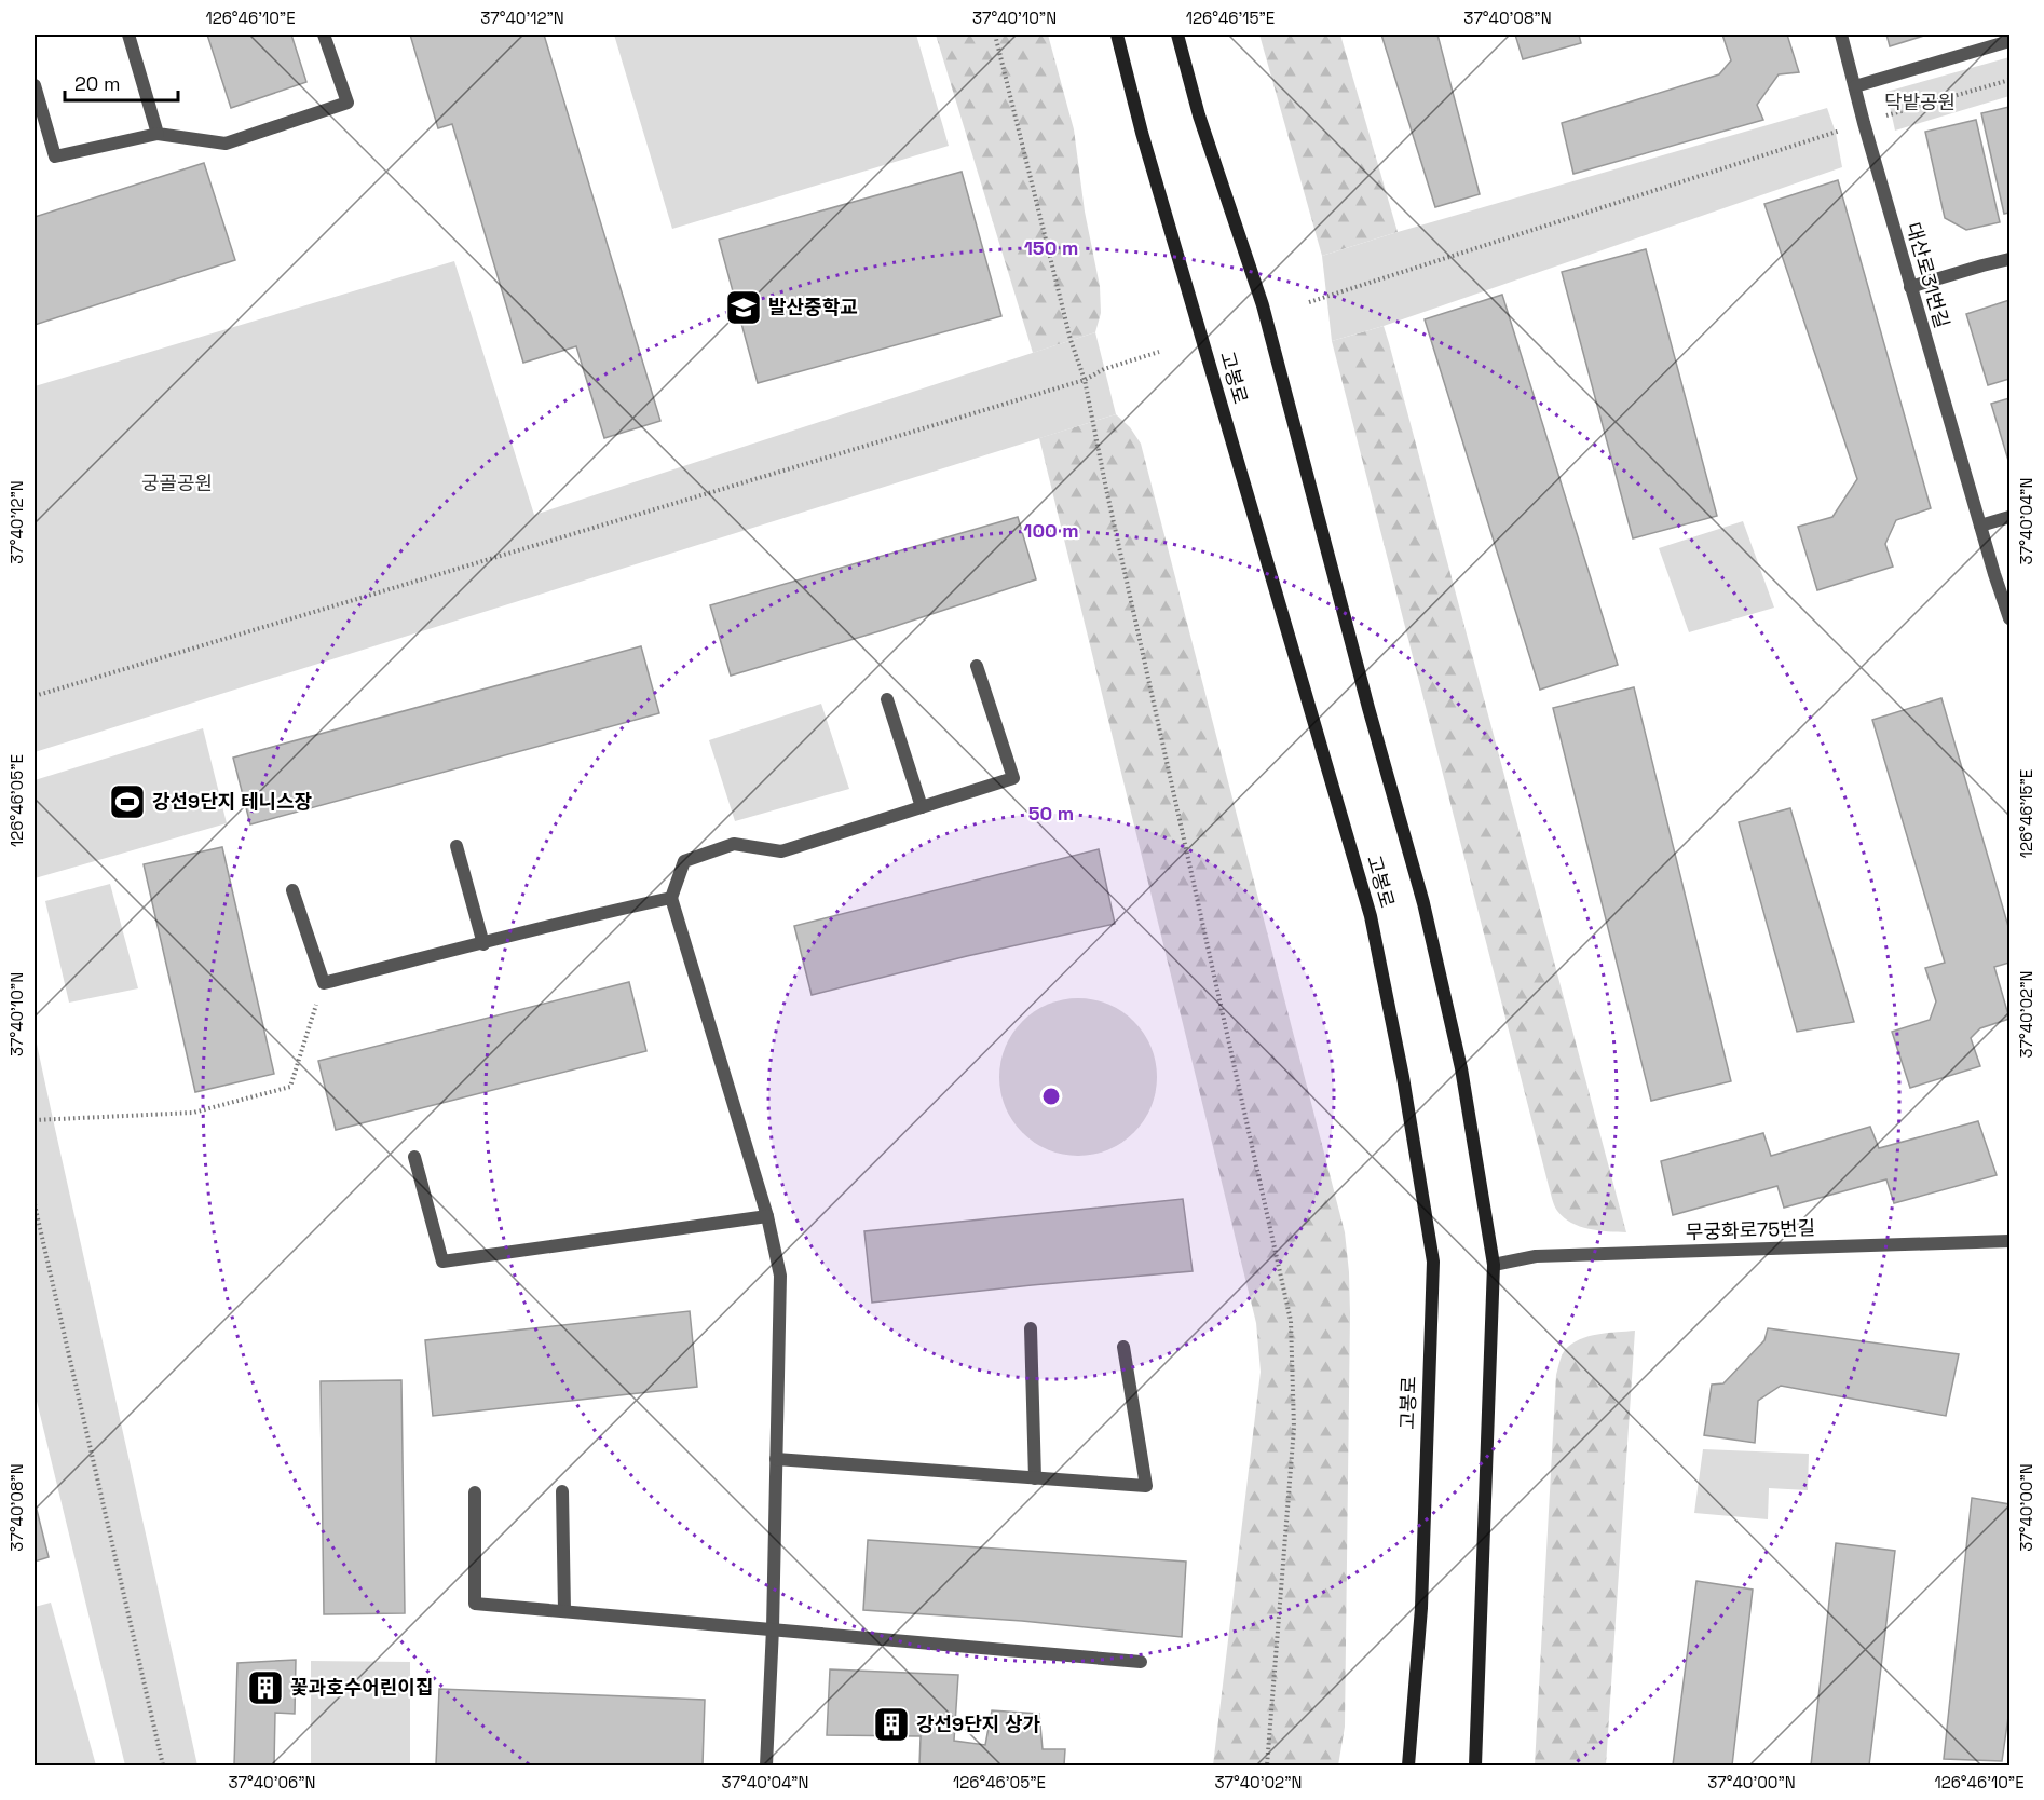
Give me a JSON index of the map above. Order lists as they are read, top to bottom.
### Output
{
  "streets": {
    "main road": ["고봉로"],
    "street": ["대산로31번길", "무궁화로75번길"]
  },
  "crossings": [
    ["고봉로", "무궁화로75번길"]
  ],
  "parks": ["닥밭공원", "궁골공원"],
  "places": {
    "school or university": ["발산중학교"],
    "sports": ["강선9단지 테니스장"],
    "building": ["꽃과호수어린이집", "강선9단지 상가"]
  },
  "scale_bar": "20 m",
  "coordinates": [
    "126°46'10\"E",
    "37°40'12\"N",
    "37°40'10\"N",
    "126°46'15\"E",
    "37°40'08\"N",
    "37°40'04\"N",
    "126°46'05\"E",
    "37°40'02\"N",
    "37°40'00\"N",
    "37°40'06\"N"
  ],
  "rings": ["150 m", "100 m", "50 m"]
}
